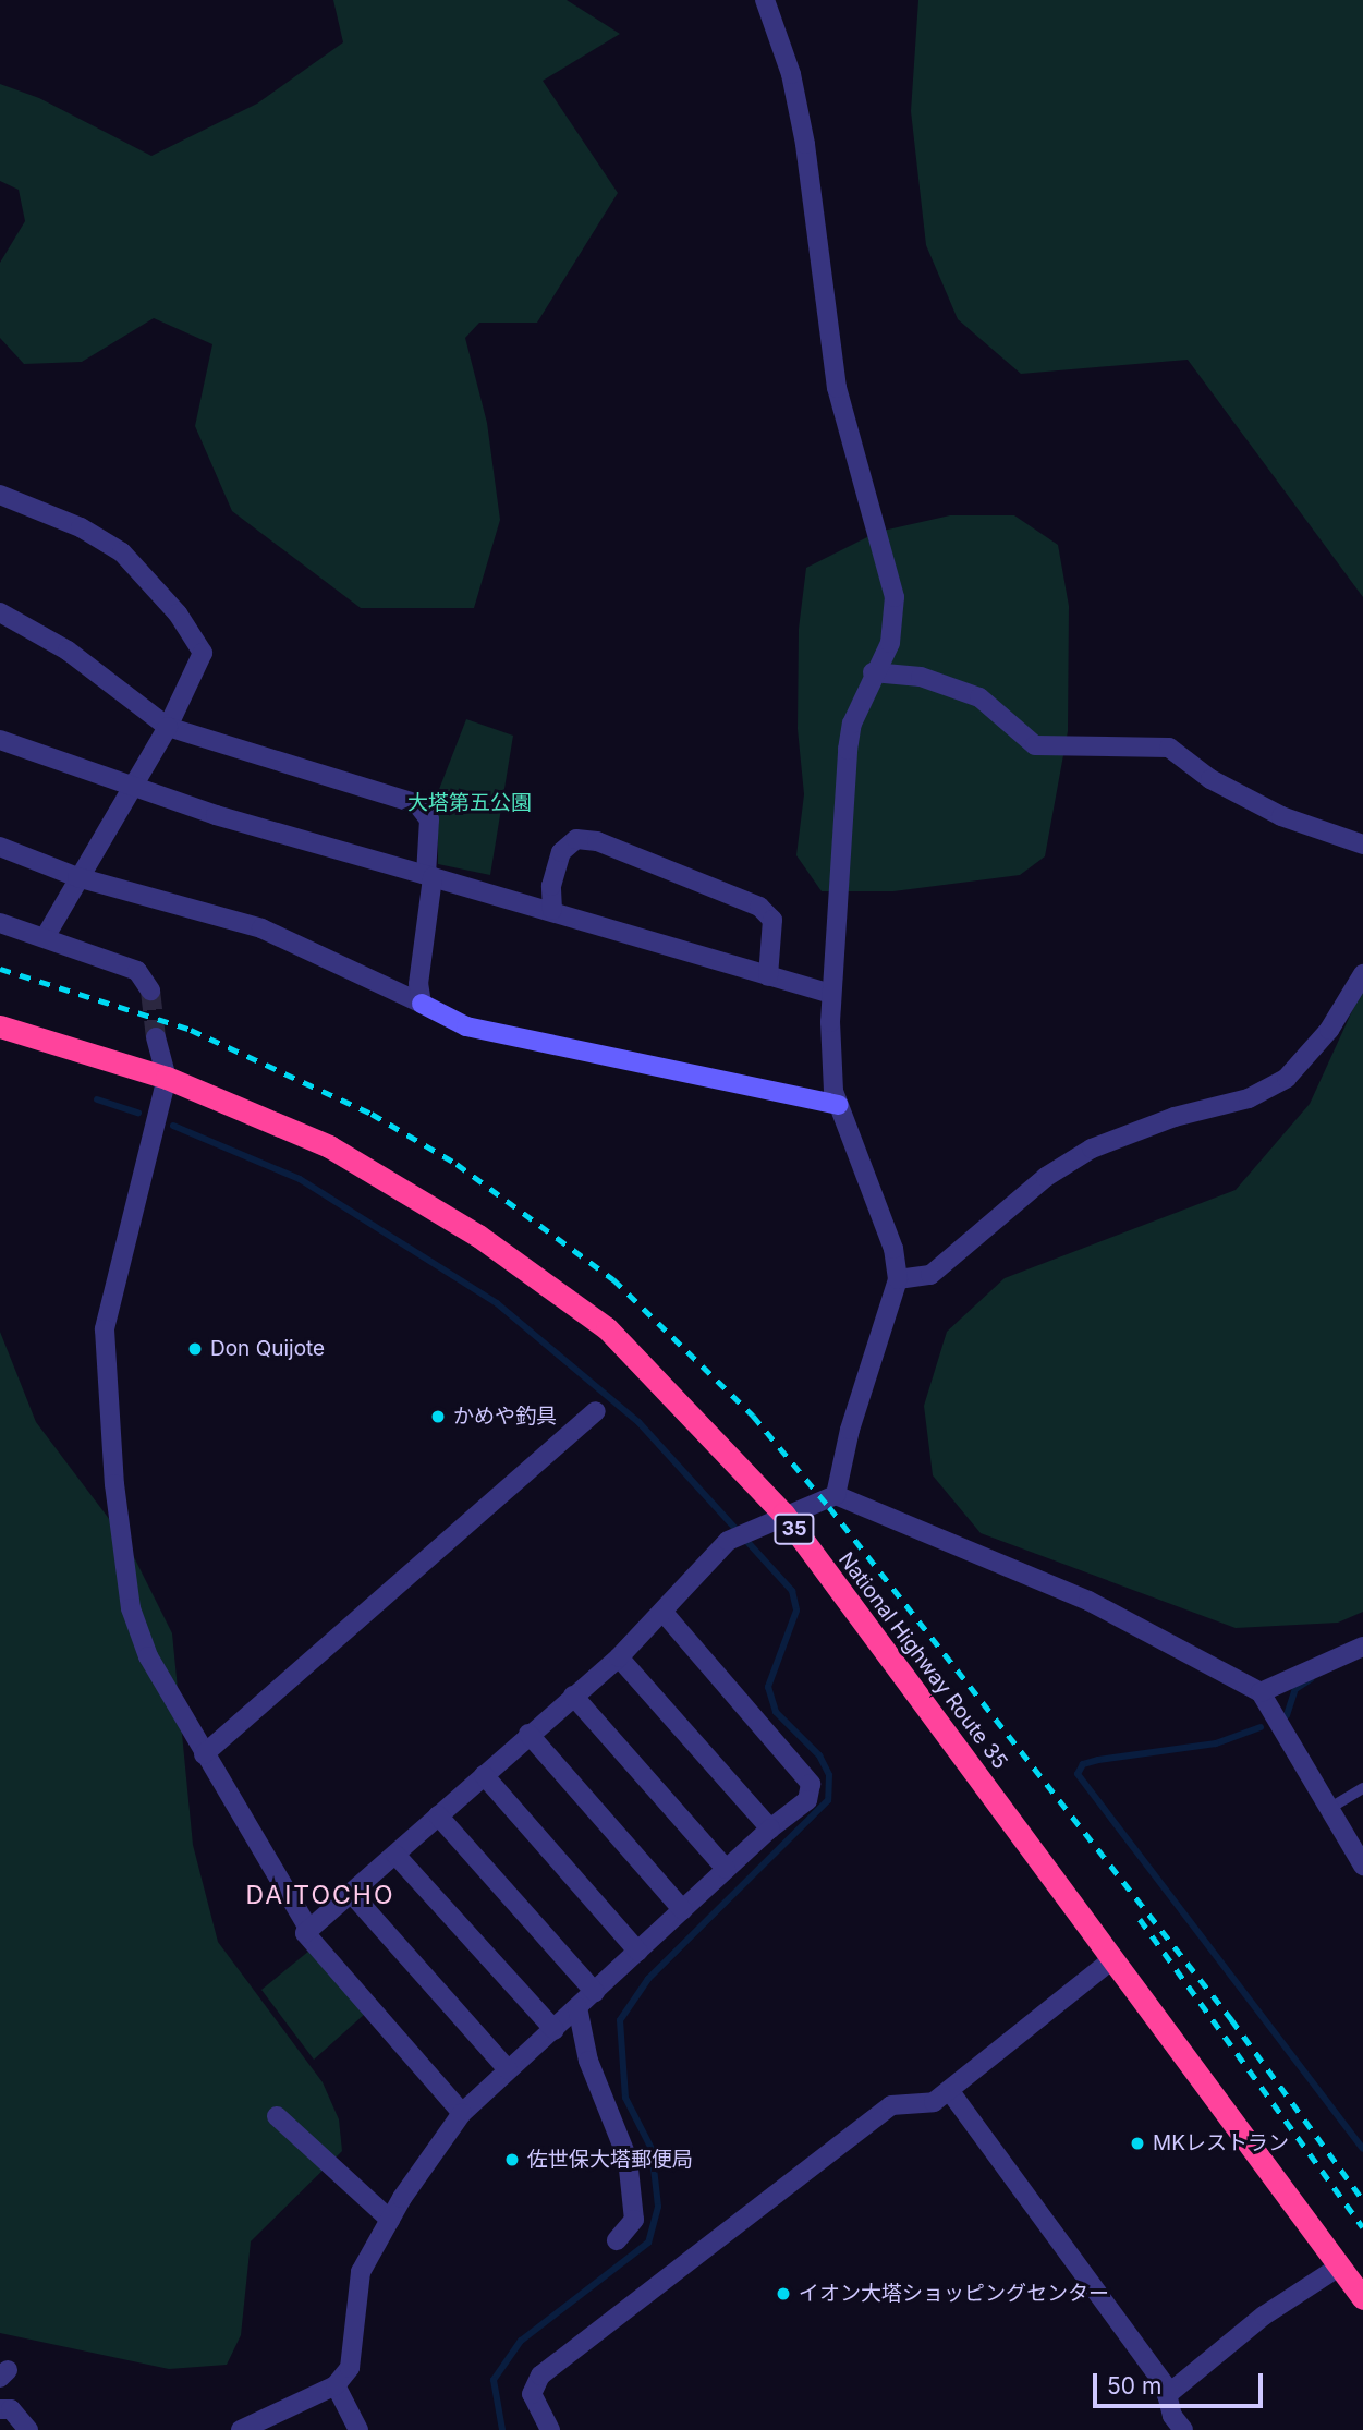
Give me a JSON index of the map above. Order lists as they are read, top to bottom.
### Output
{
  "streets": {
    "highway": ["35", "National Highway Route 35"]
  },
  "districts": ["DAITOCHO"],
  "parks": ["大塔第五公園"],
  "places": [
    "Don Quijote",
    "かめや釣具",
    "MKレストラン",
    "佐世保大塔郵便局",
    "イオン大塔ショッピングセンター"
  ],
  "scale_bar": "50 m"
}
